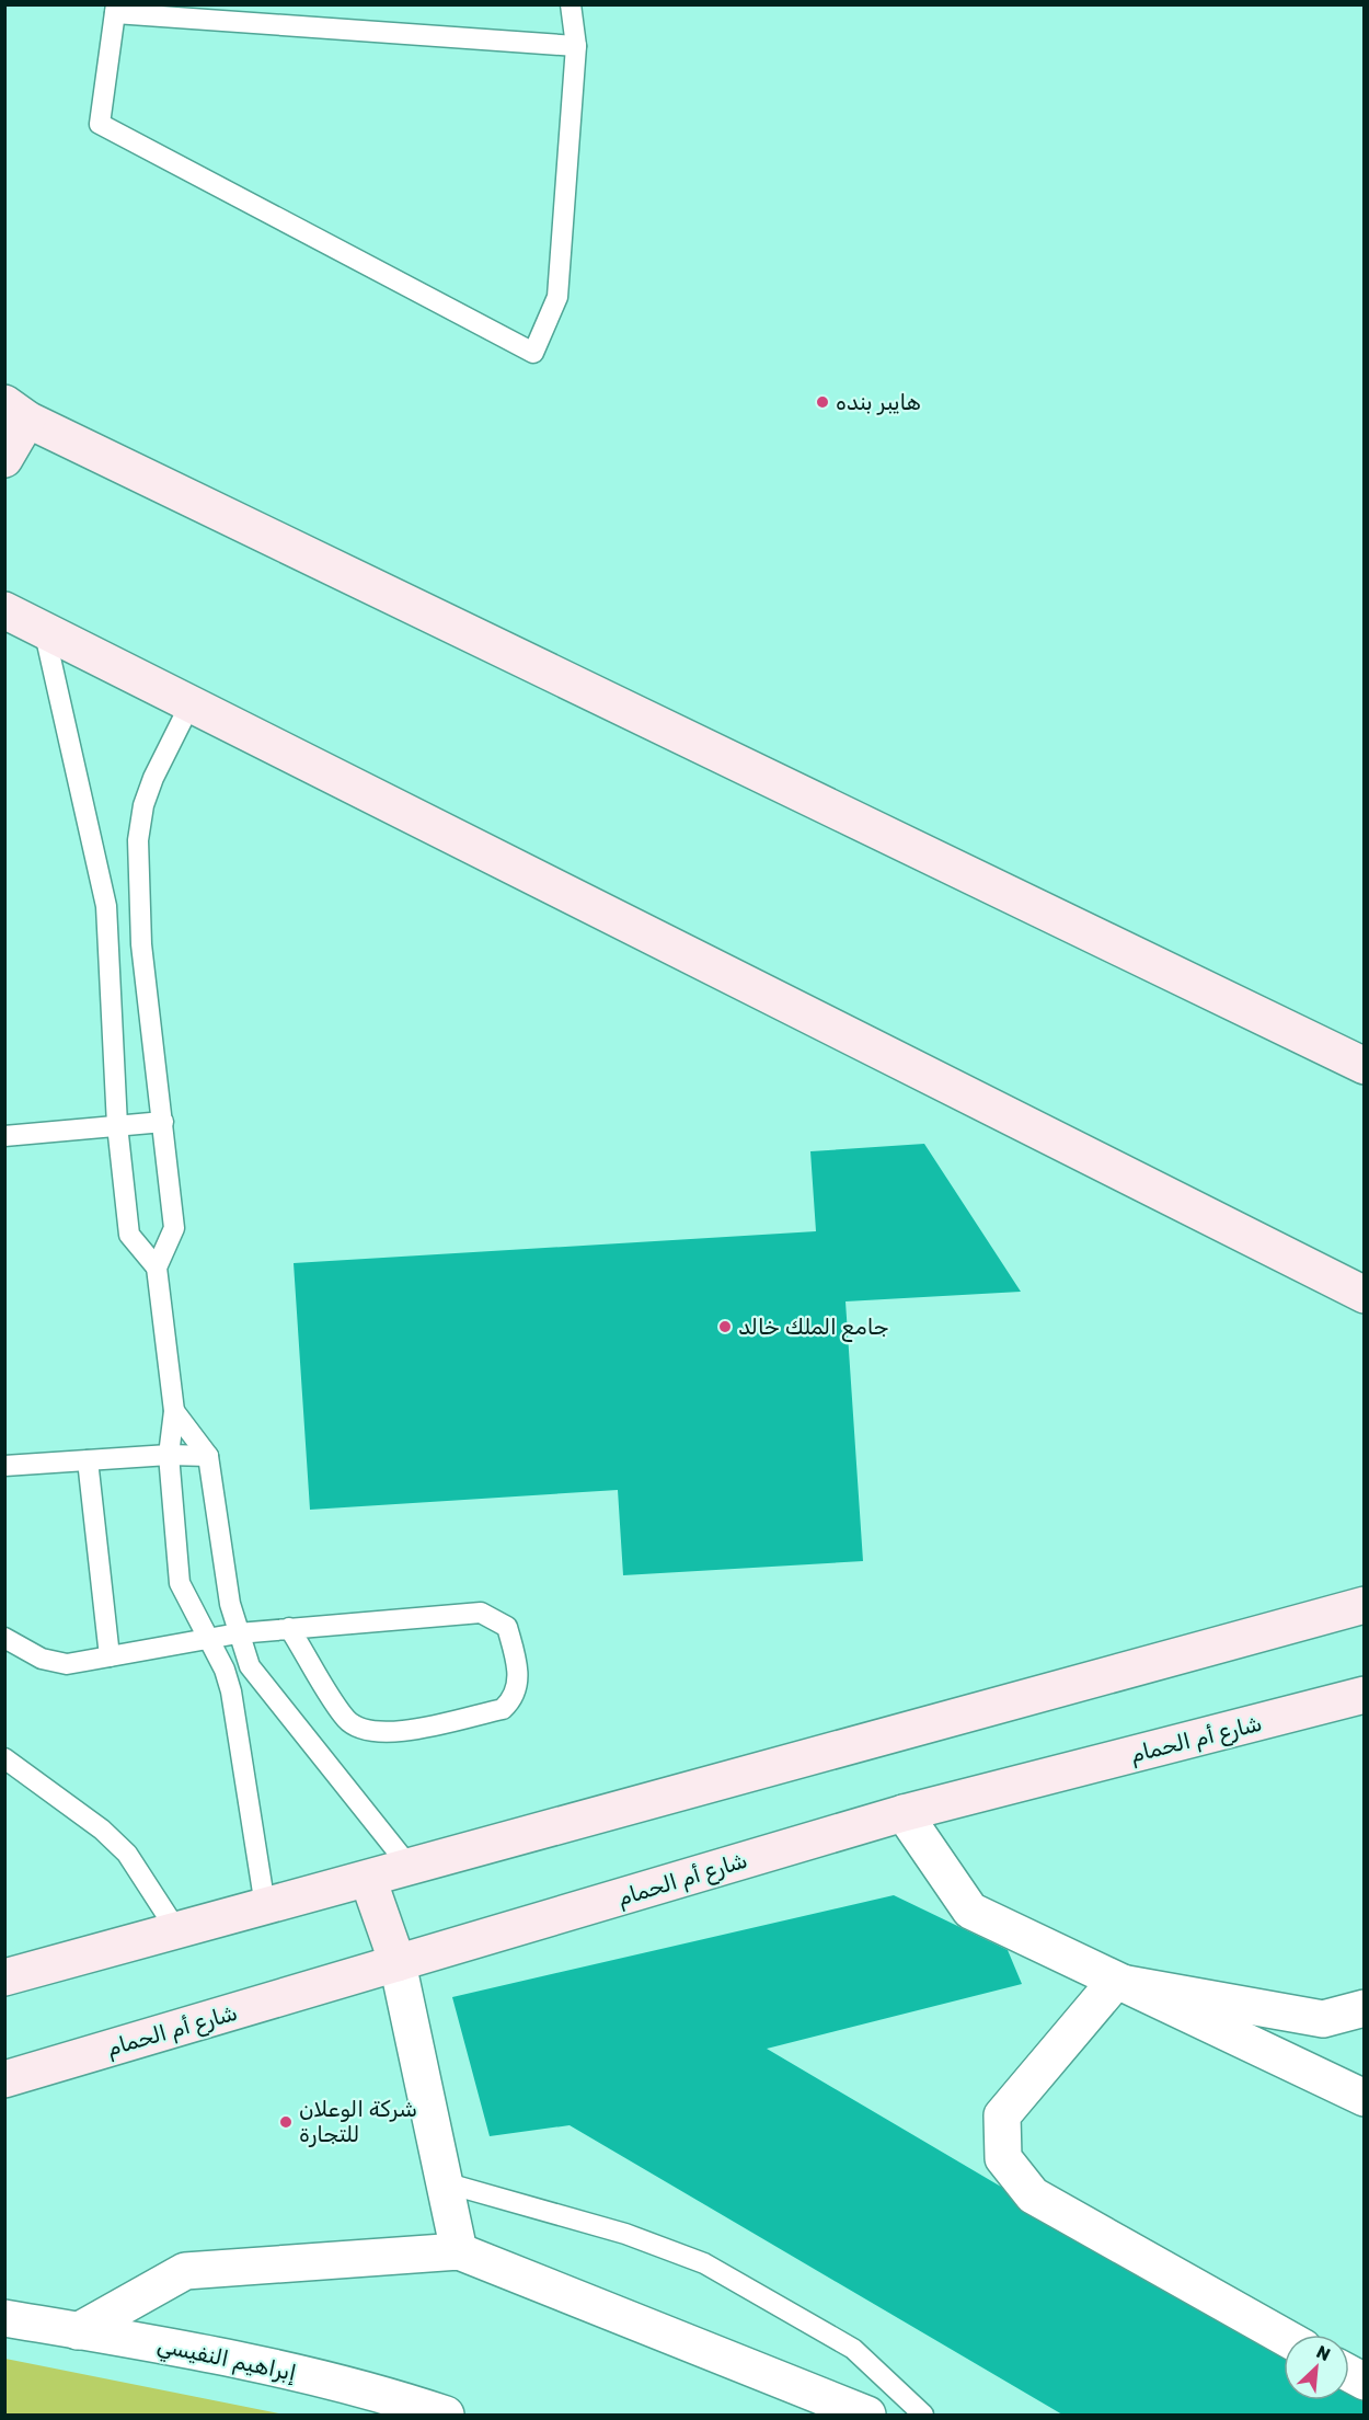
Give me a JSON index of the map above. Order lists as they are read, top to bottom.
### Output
{
  "streets": {
    "street": ["شارع أم الحمام", "إبراهيم النفيسي"]
  },
  "places": ["هايبر بنده", "جامع الملك خالد", "شركة الوعلان للتجارة"],
  "north": "top right"
}
